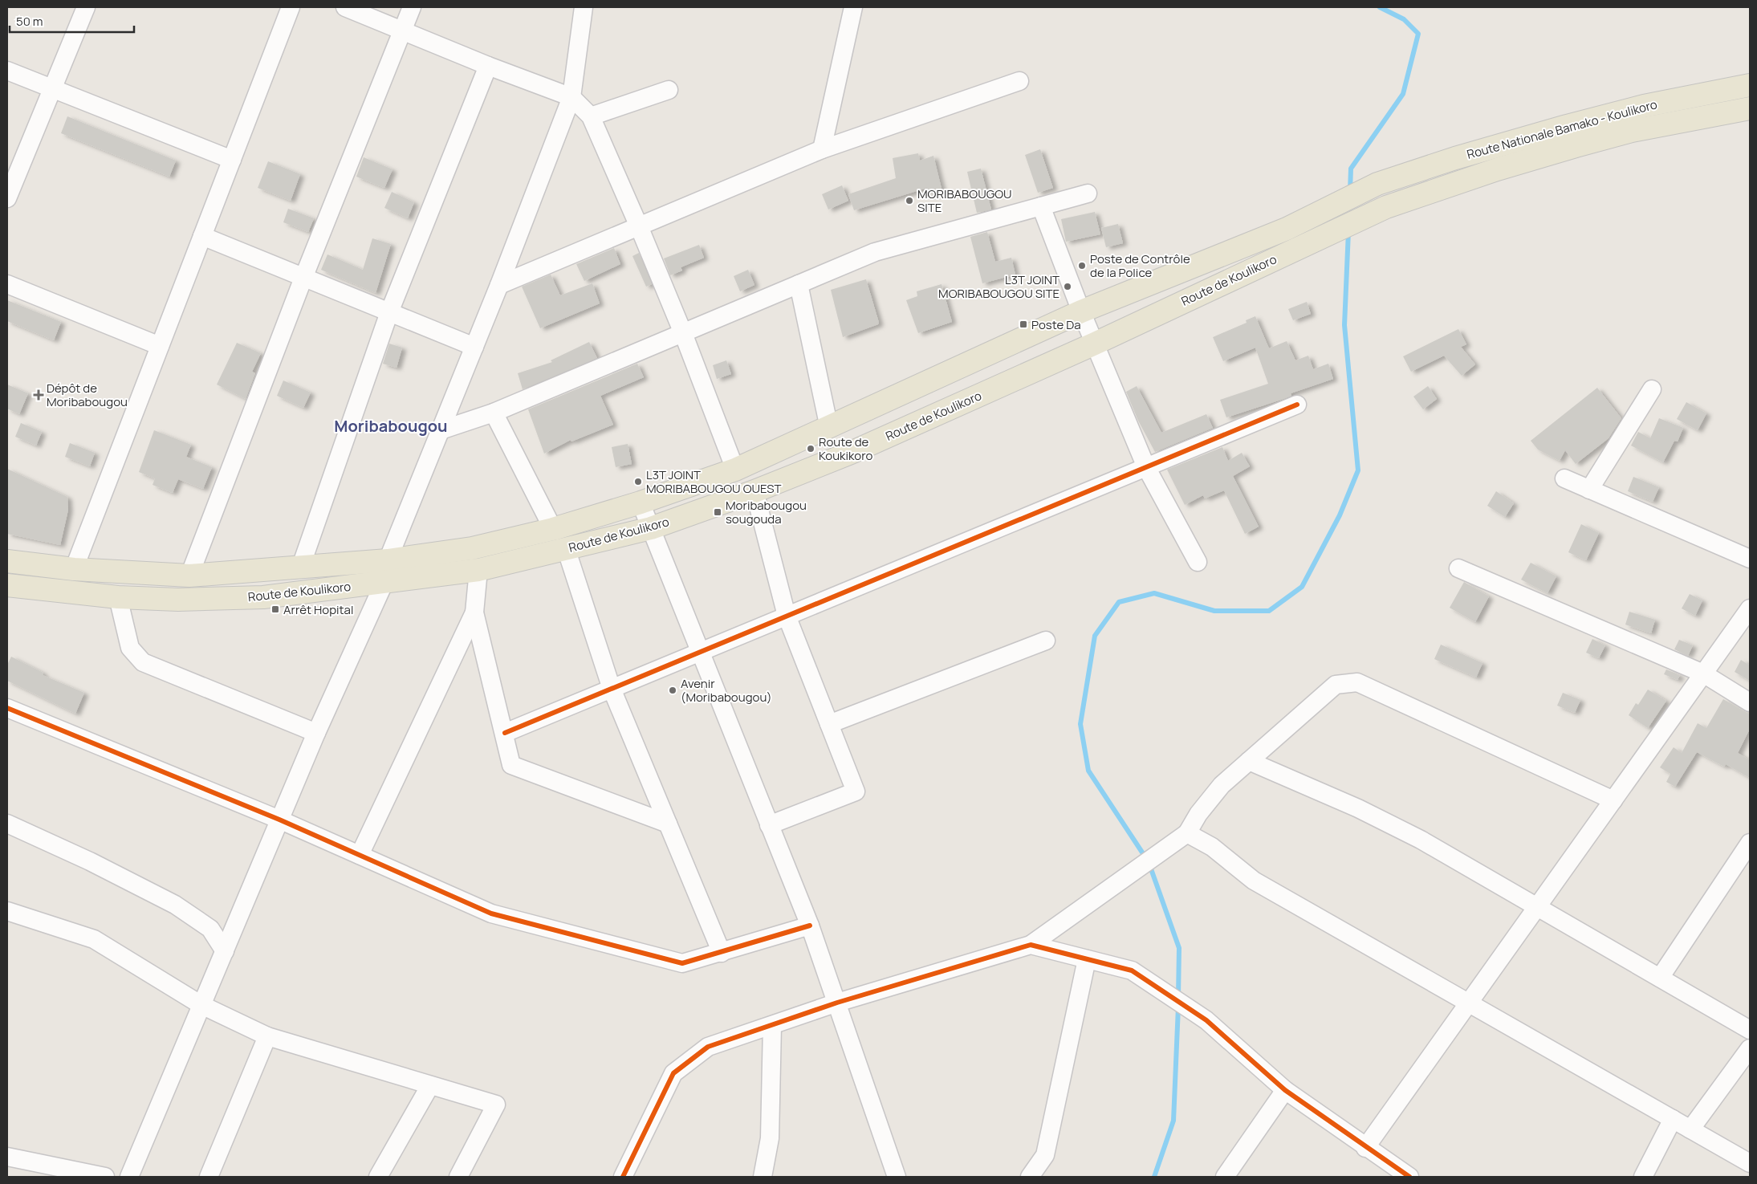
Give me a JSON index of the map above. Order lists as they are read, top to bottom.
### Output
{
  "streets": {
    "main road": ["Route Nationale Bamako - Koulikoro", "Route de Koulikoro"]
  },
  "crossings": [
    ["Route Nationale Bamako - Koulikoro", "Route de Koulikoro"]
  ],
  "districts": ["Moribabougou"],
  "places": {
    "other": [
      "MORIBABOUGOU SITE",
      "Poste de Contrôle de la Police",
      "L3T JOINT MORIBABOUGOU SITE",
      "Route de Koukikoro",
      "L3T JOINT MORIBABOUGOU OUEST",
      "Avenir (Moribabougou)"
    ],
    "transit": ["Poste Da", "Moribabougou sougouda", "Arrêt Hopital"],
    "health": ["Dépôt de Moribabougou"]
  },
  "scale_bar": "50 m"
}
